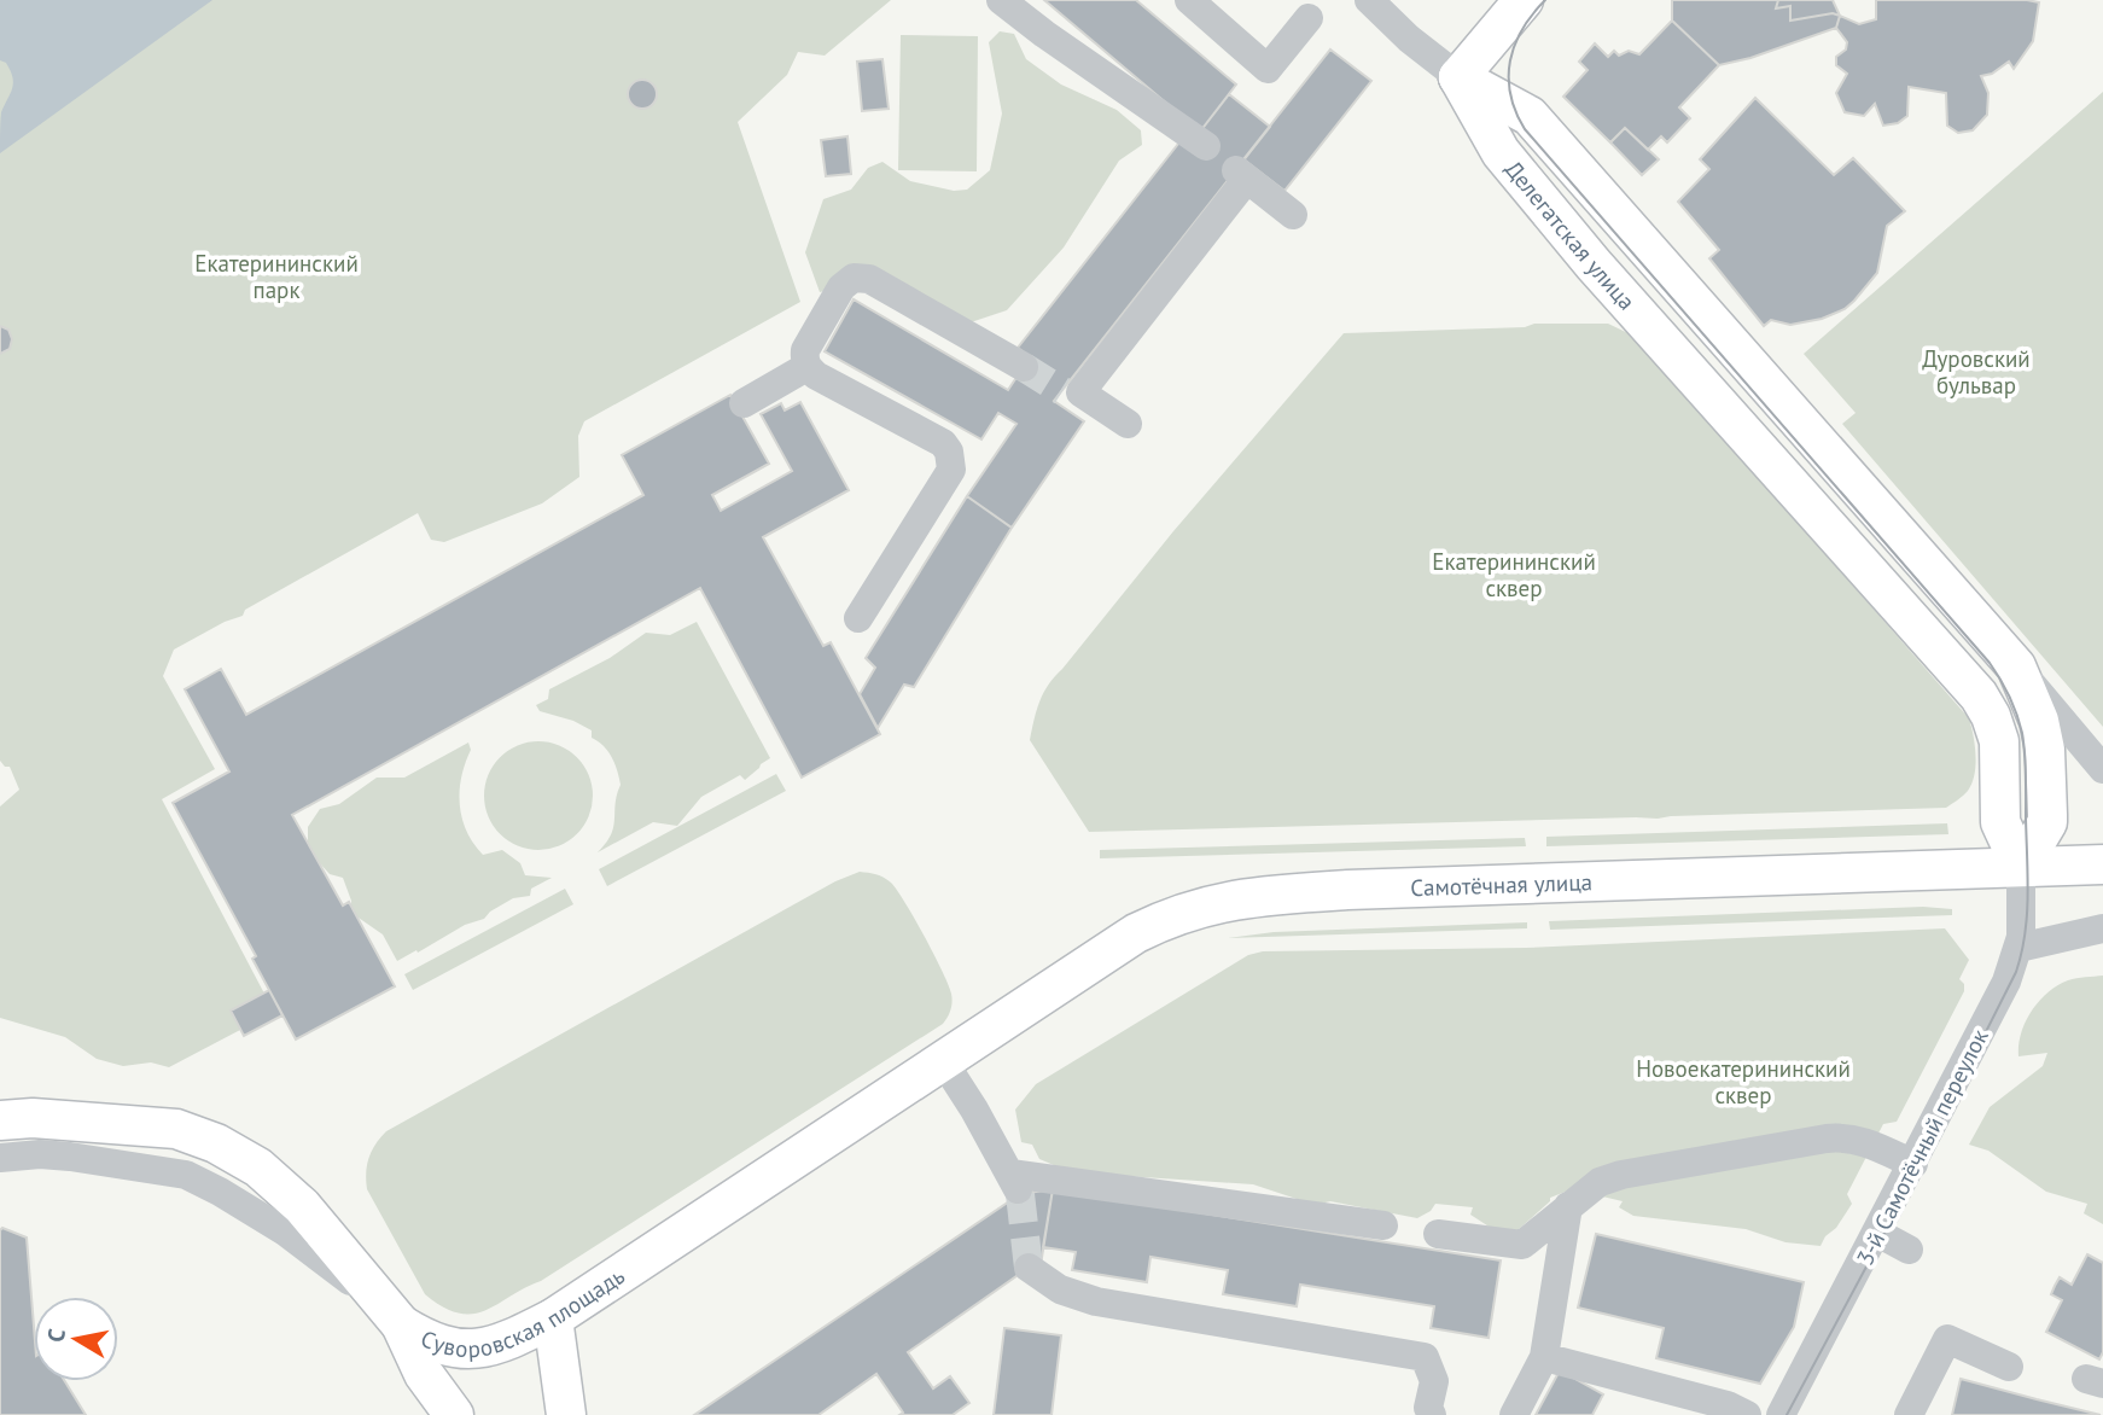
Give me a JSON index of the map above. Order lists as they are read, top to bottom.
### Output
{
  "streets": {
    "main road": ["Делегатская улица", "Самотёчная улица", "Суворовская площадь"],
    "street": ["3-й Самотёчный переулок"]
  },
  "crossings": [
    ["Делегатская улица", "Самотёчная улица"],
    ["Делегатская улица", "3-й Самотёчный переулок"],
    ["Самотёчная улица", "3-й Самотёчный переулок"],
    ["Самотёчная улица", "Суворовская площадь"]
  ],
  "parks": [
    "Екатерининский парк",
    "Дуровский бульвар",
    "Екатерининский сквер",
    "Новоекатерининский сквер"
  ],
  "north": "left"
}
